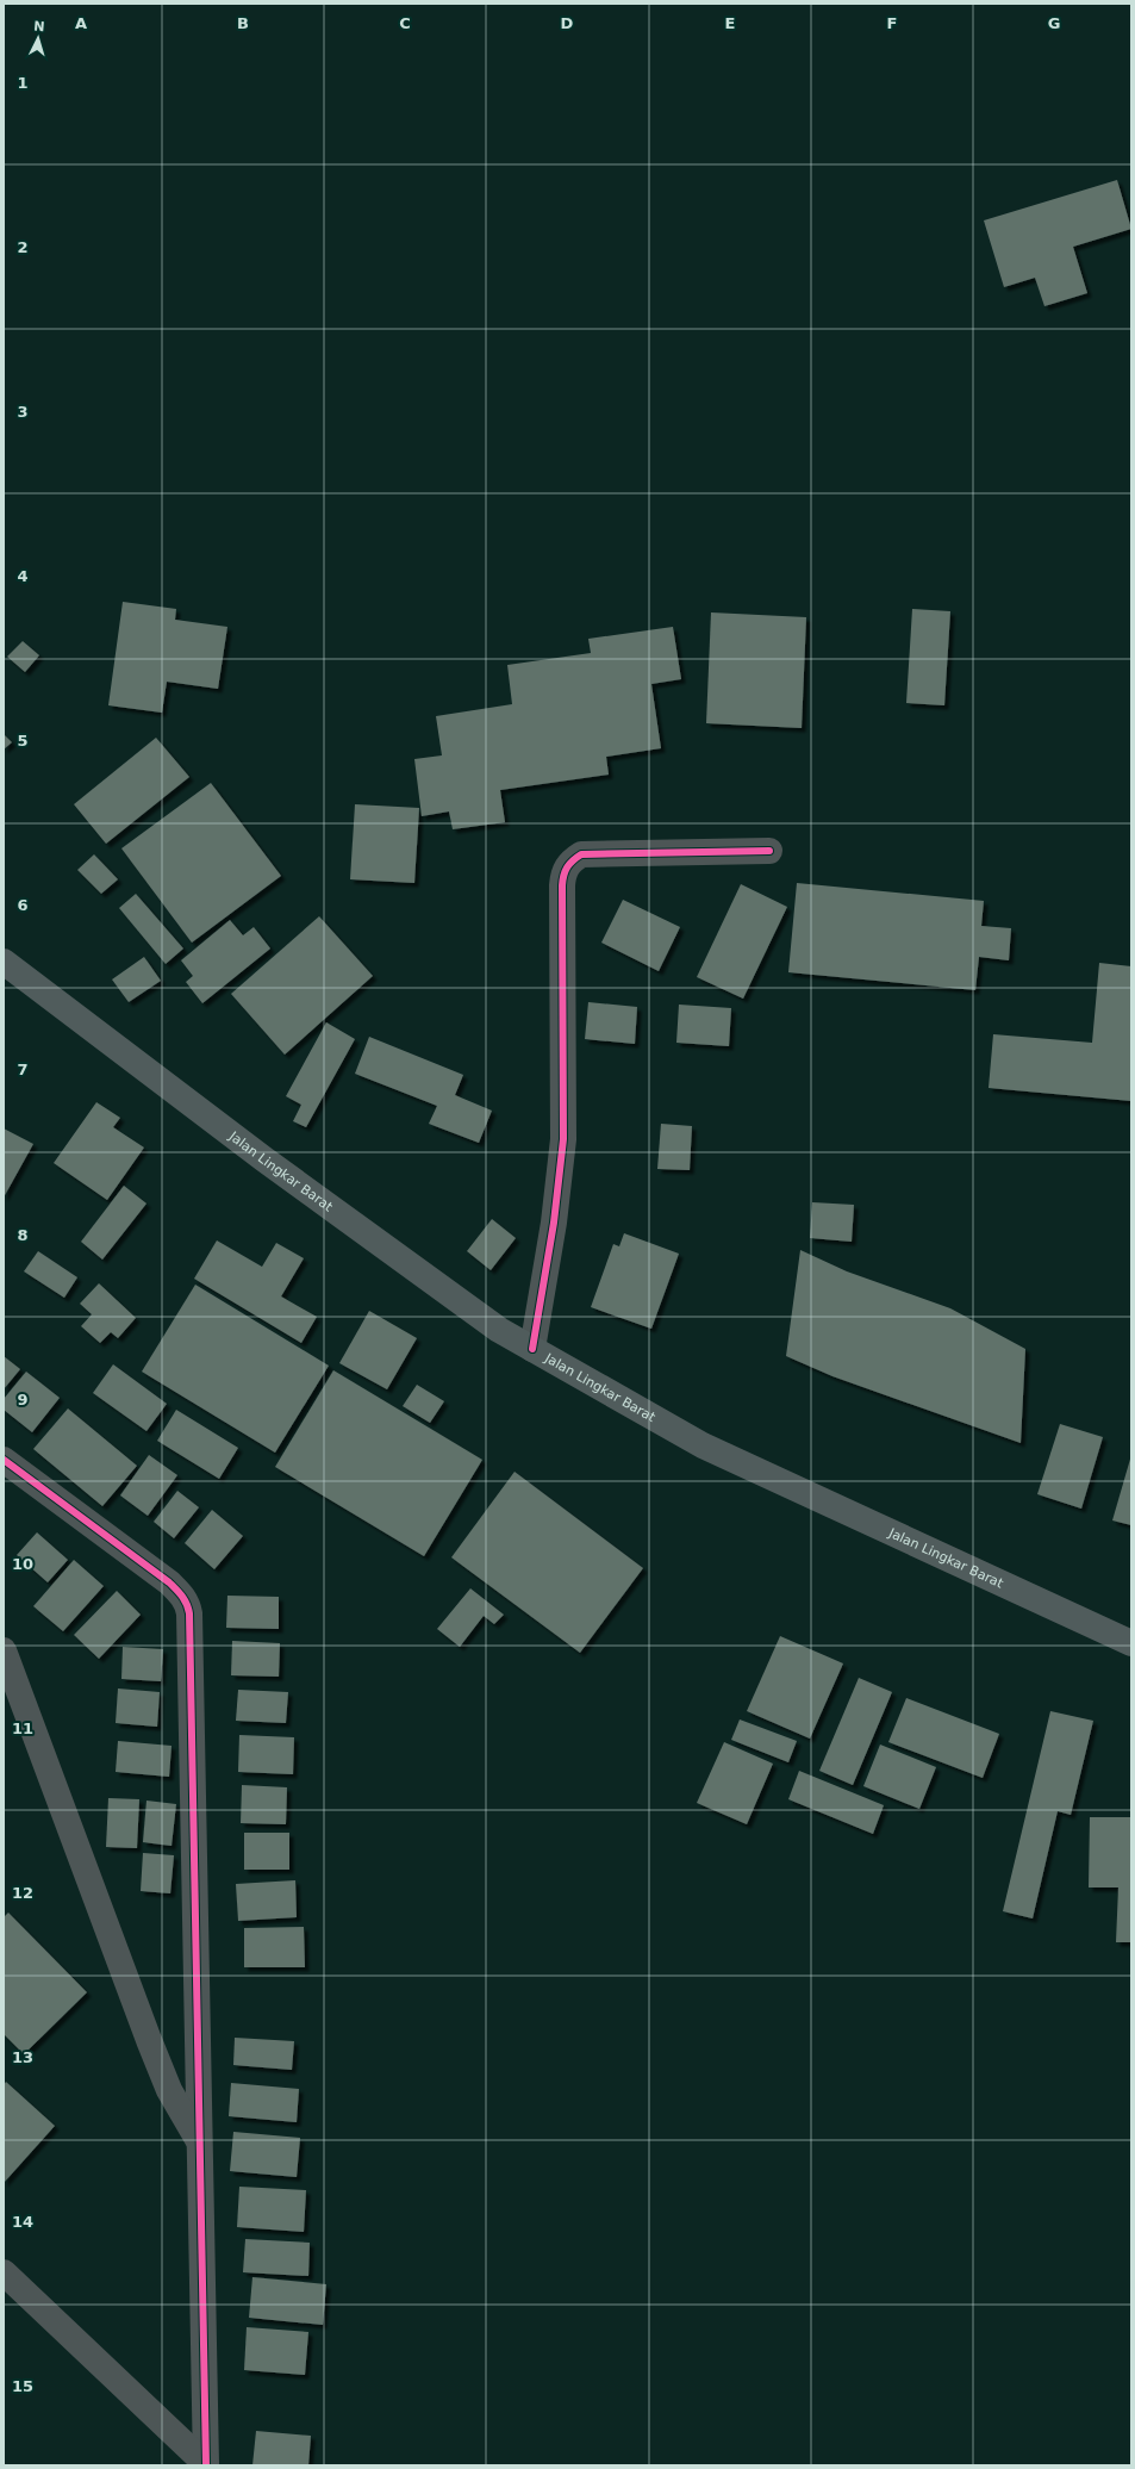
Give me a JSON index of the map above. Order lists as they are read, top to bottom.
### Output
{
  "streets": {
    "highway": ["Jalan Lingkar Barat"]
  },
  "north": "top",
  "grid": {
    "columns": [
      "A",
      "B",
      "C",
      "D",
      "E",
      "F",
      "G"
    ],
    "rows": [
      "1",
      "2",
      "3",
      "4",
      "5",
      "6",
      "7",
      "8",
      "9",
      "10",
      "11",
      "12",
      "13",
      "14",
      "15"
    ]
  }
}
